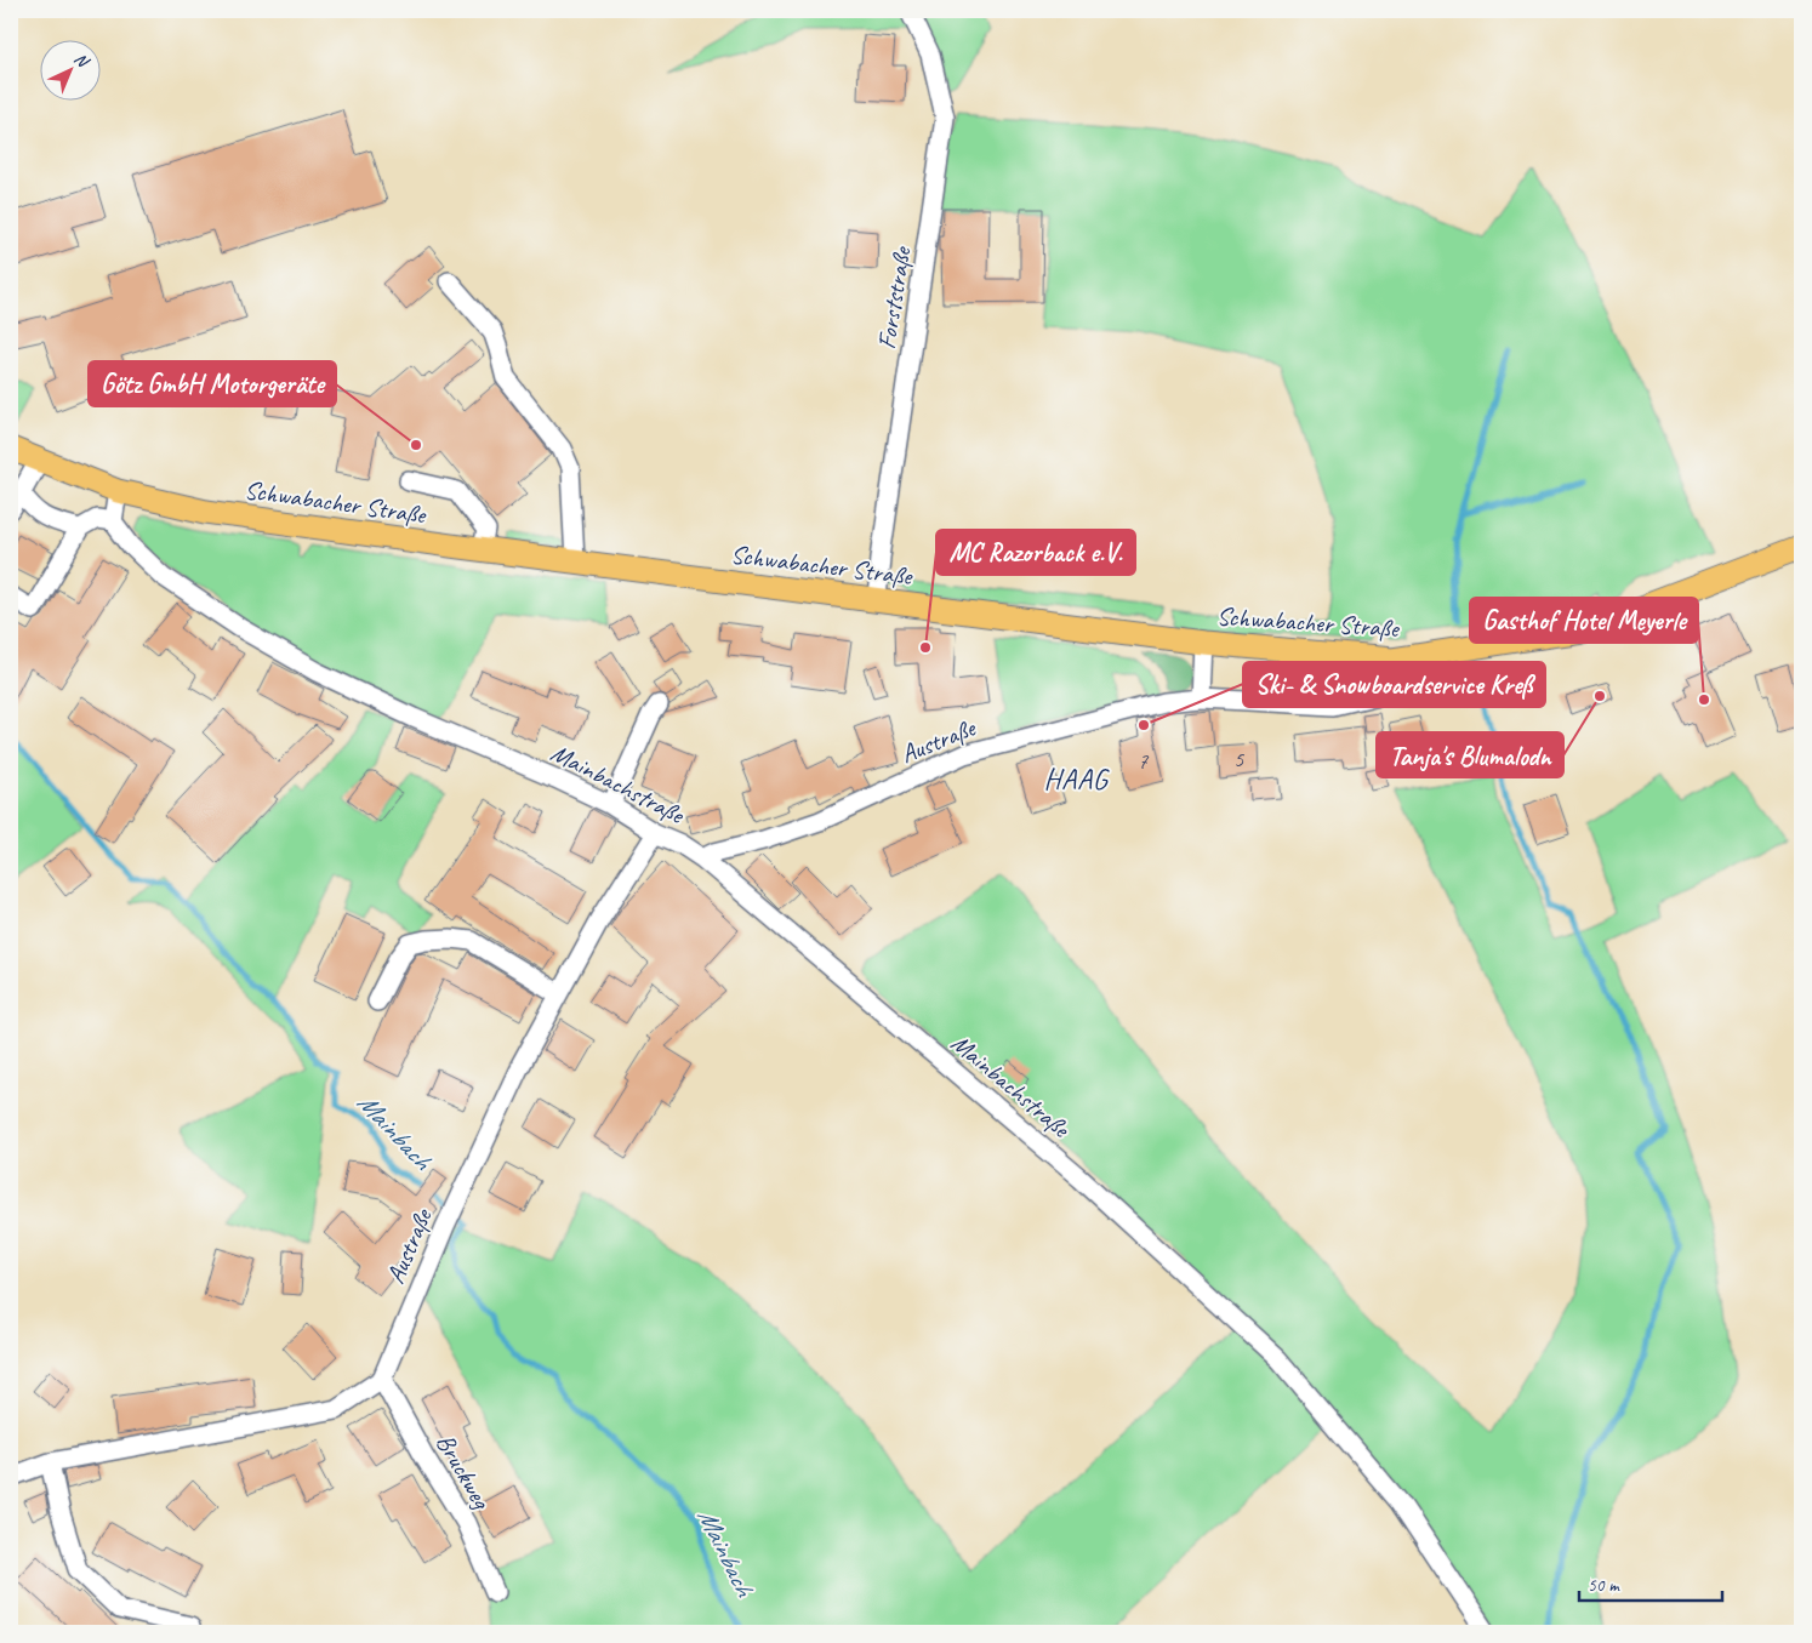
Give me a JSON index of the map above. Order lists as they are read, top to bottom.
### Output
{
  "streets": {
    "main road": ["Schwabacher Straße"],
    "street": [
      "Forststraße",
      "Austraße",
      "Mainbachstraße",
      "Bruckweg"
    ]
  },
  "crossings": [
    ["Forststraße", "Schwabacher Straße"],
    ["Austraße", "Mainbachstraße"],
    ["Austraße", "Bruckweg"]
  ],
  "districts": ["HAAG"],
  "water": ["Mainbach"],
  "places": [
    "Götz GmbH Motorgeräte",
    "MC Razorback e.V.",
    "Tanja's Blumalodn",
    "Gasthof Hotel Meyerle",
    "Ski- & Snowboardservice Kreß"
  ],
  "house_numbers": ["5", "7"],
  "scale_bar": "50 m",
  "north": "top right"
}
